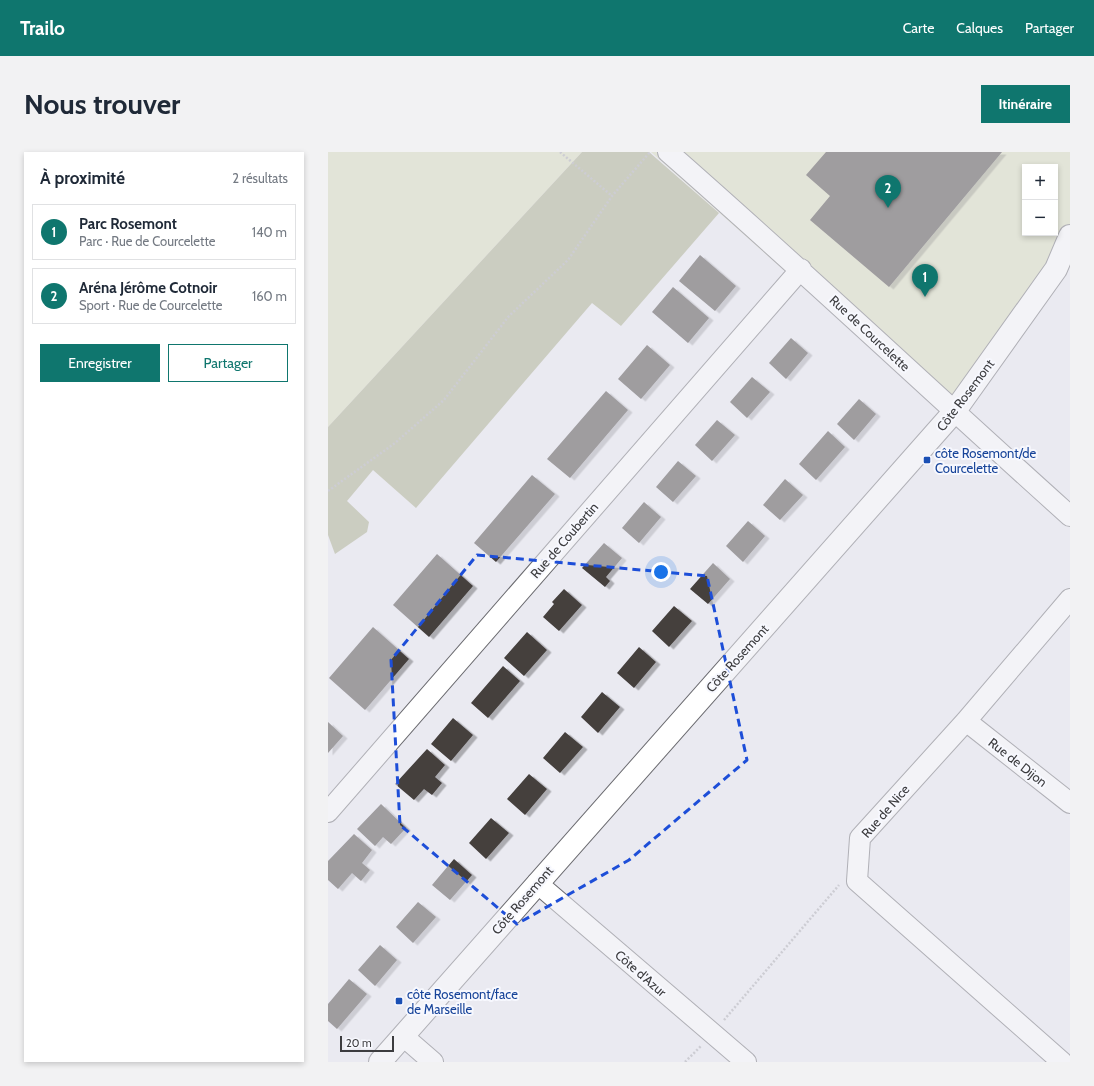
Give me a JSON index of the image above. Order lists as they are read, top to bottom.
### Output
{
  "streets": {
    "street": [
      "Rue de Courcelette",
      "Côte Rosemont",
      "Rue de Coubertin",
      "Rue de Dijon",
      "Rue de Nice",
      "Côte d'Azur"
    ]
  },
  "crossings": [
    ["Rue de Courcelette", "Côte Rosemont"],
    ["Rue de Courcelette", "Rue de Coubertin"],
    ["Côte Rosemont", "Côte d'Azur"],
    ["Rue de Dijon", "Rue de Nice"]
  ],
  "places": {
    "transit": ["côte Rosemont/de Courcelette", "côte Rosemont/face de Marseille"]
  },
  "scale_bar": "20 m",
  "page": {
    "header": "Trailo",
    "nav": ["Carte", "Calques", "Partager"],
    "buttons": [
      "Itinéraire",
      ["Enregistrer", "Partager"]
    ],
    "title": "Nous trouver",
    "heading": ["À proximité", "2 résultats"],
    "map_buttons": ["+", "−"],
    "pins": ["2", "1"],
    "list": [
      {
        "mark": "1",
        "name": "Parc Rosemont",
        "note": "Parc · Rue de Courcelette",
        "value": "140 m"
      },
      {
        "mark": "2",
        "name": "Aréna Jérôme Cotnoir",
        "note": "Sport · Rue de Courcelette",
        "value": "160 m"
      }
    ],
    "scale": "20 m"
  }
}
